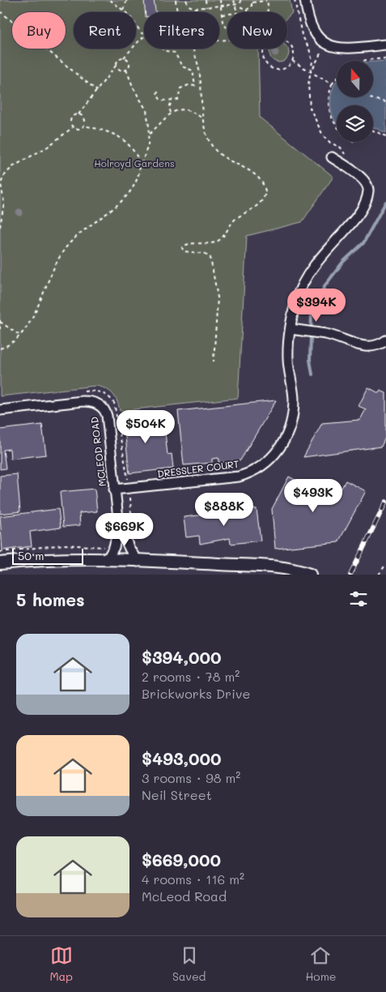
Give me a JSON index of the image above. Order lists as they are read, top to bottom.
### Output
{
  "streets": {
    "street": ["MCLEOD ROAD", "DRESSLER COURT"]
  },
  "crossings": [
    ["MCLEOD ROAD", "DRESSLER COURT"]
  ],
  "parks": ["Holroyd Gardens"],
  "scale_bar": "50 m",
  "north": "top",
  "page": {
    "chip": [
      "Buy",
      "Rent",
      "Filters",
      "New"
    ],
    "price": [
      "$394K",
      "$504K",
      "$493K",
      "$888K",
      "$669K"
    ],
    "scale": "50 m",
    "heading": "5 homes",
    "list": [
      {
        "name": "$394,000",
        "note": "2 rooms · 78 m² · Brickworks Drive"
      },
      {
        "name": "$493,000",
        "note": "3 rooms · 98 m² · Neil Street"
      },
      {
        "name": "$669,000",
        "note": "4 rooms · 116 m² · McLeod Road"
      }
    ],
    "tabs": ["Map", "Saved", "Home"]
  }
}
